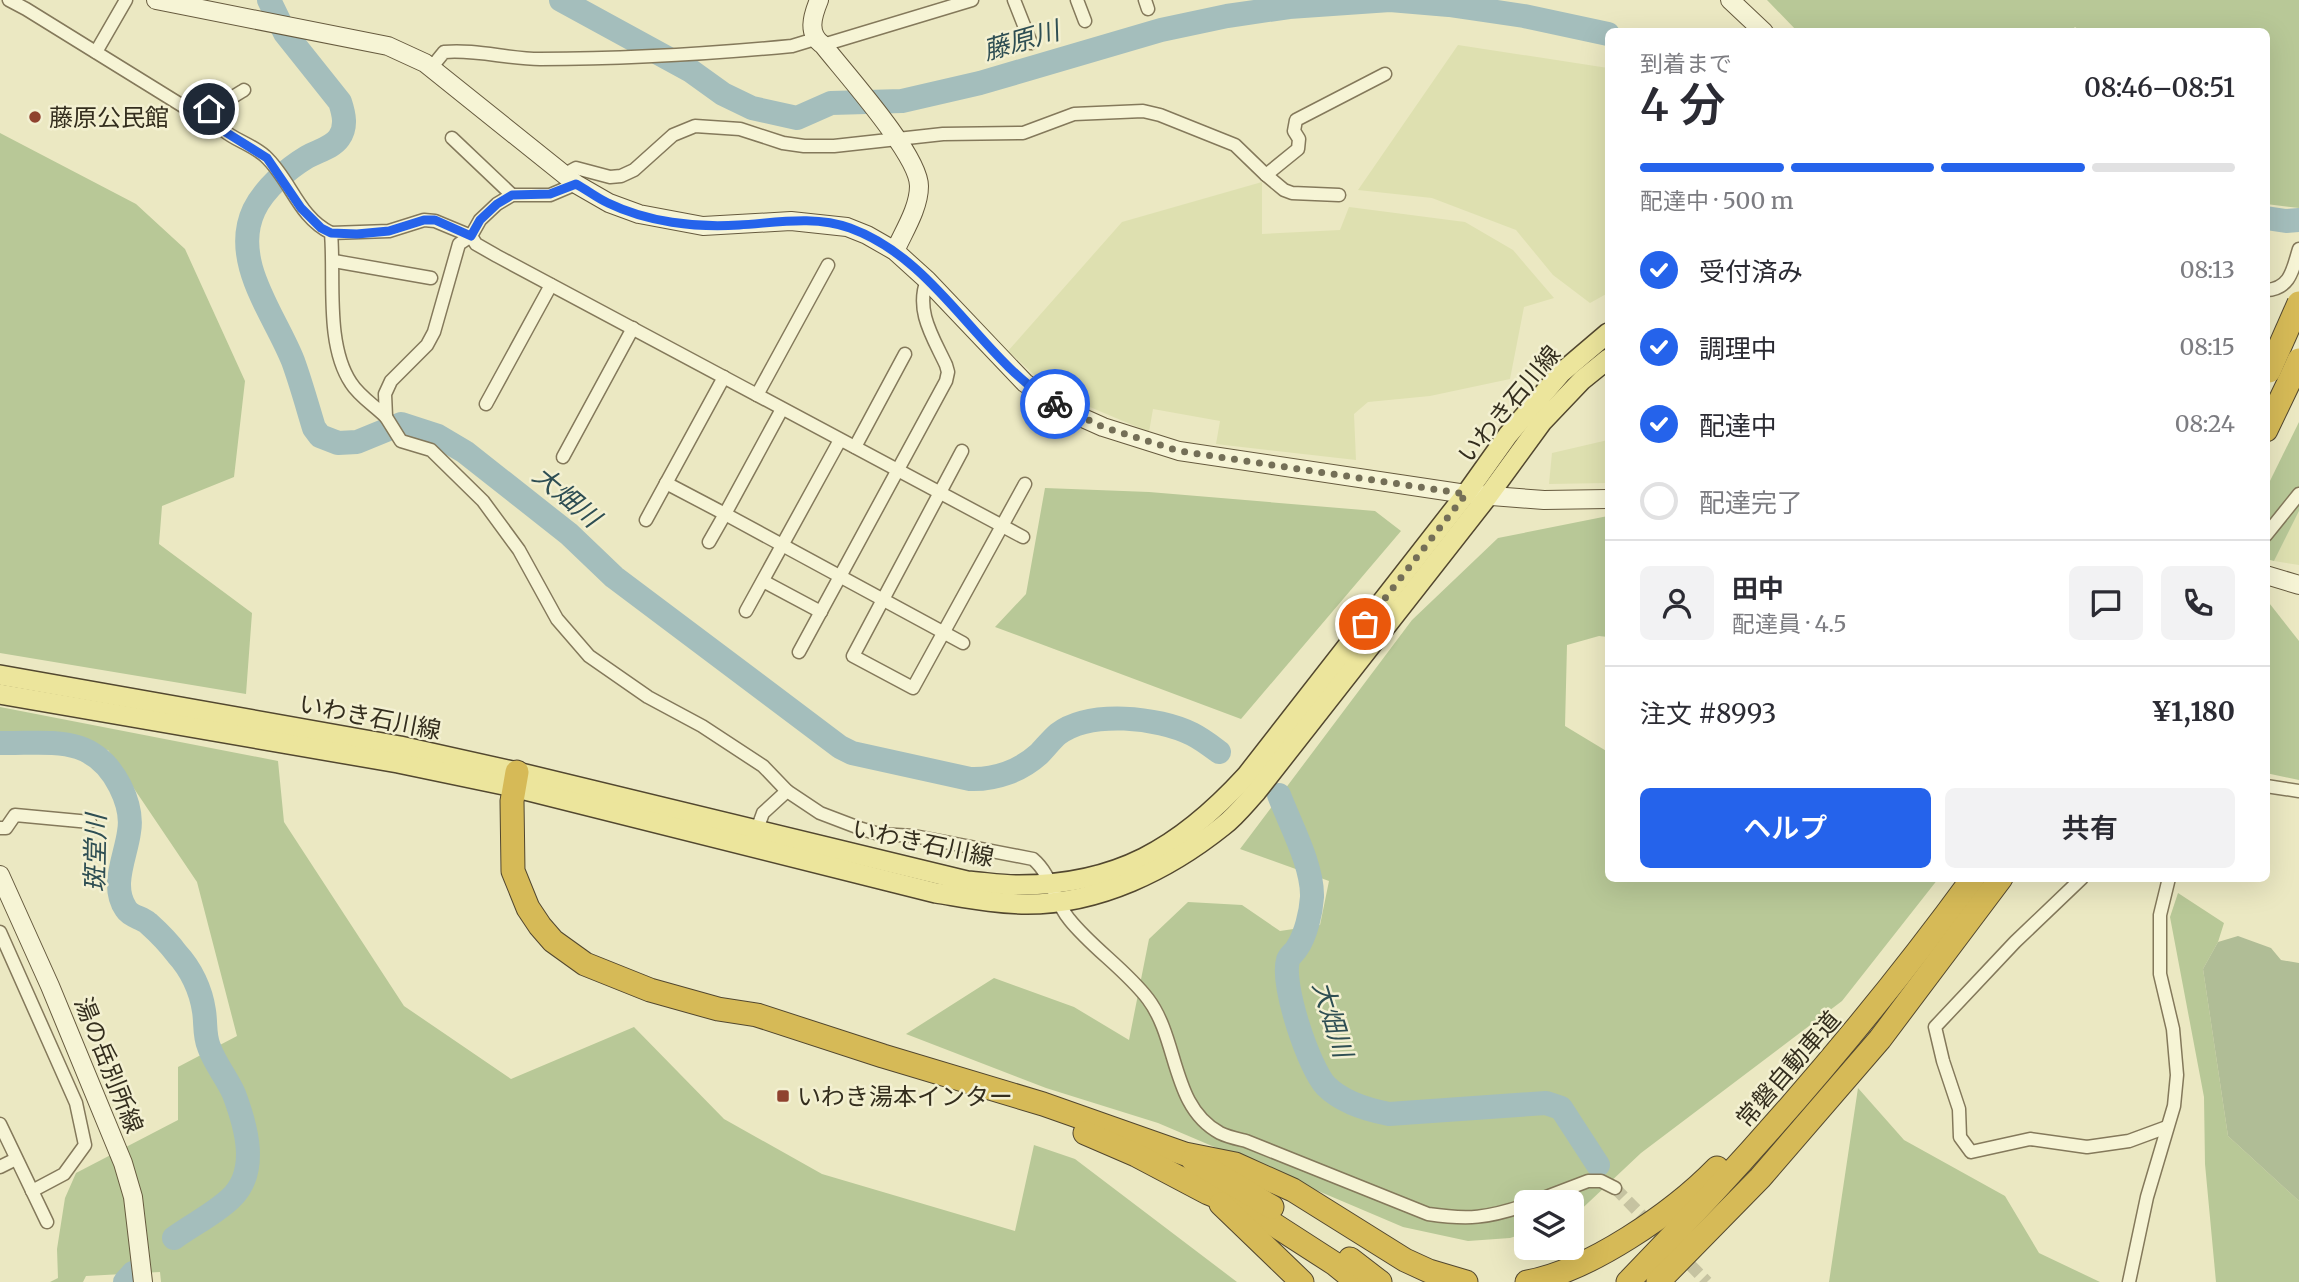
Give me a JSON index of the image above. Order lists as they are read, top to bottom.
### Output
{
  "streets": {
    "highway": ["常磐自動車道"],
    "main road": ["いわき石川線"],
    "street": ["湯の岳別所線"]
  },
  "water": ["藤原川", "大畑川", "斑堂川"],
  "places": {
    "other": ["藤原公民館"],
    "transit": ["いわき湯本インター"]
  },
  "page": {
    "heading": ["4 分", "到着まで", "08:46–08:51"],
    "panel": [
      "田中",
      "配達員 · 4.5",
      "注文 #8993",
      "¥1,180"
    ],
    "bar": "配達中 · 500 m",
    "list": [
      ["受付済み", "08:13"],
      ["調理中", "08:15"],
      ["配達中", "08:24"],
      "配達完了"
    ],
    "buttons": ["ヘルプ", "共有"]
  }
}
